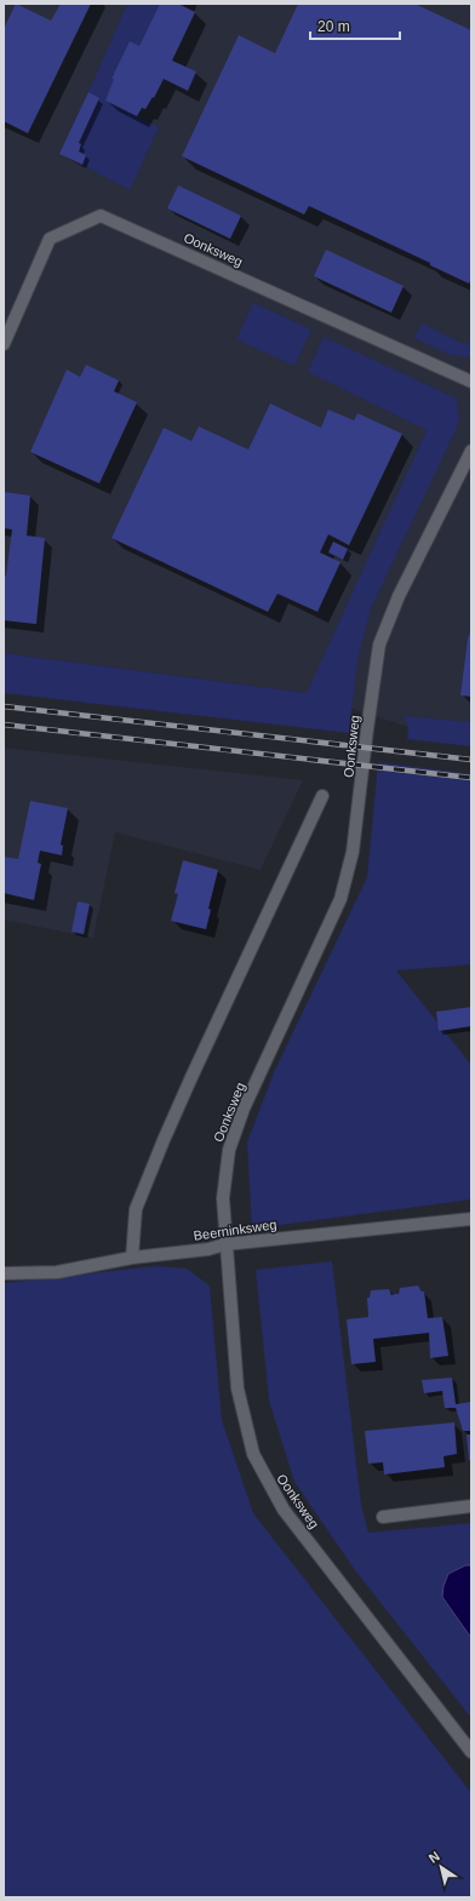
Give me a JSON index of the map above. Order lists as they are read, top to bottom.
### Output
{
  "streets": {
    "main road": ["Oonksweg", "Beerninksweg"]
  },
  "crossings": [
    ["Oonksweg", "Beerninksweg"]
  ],
  "scale_bar": "20 m",
  "north": "top left"
}
